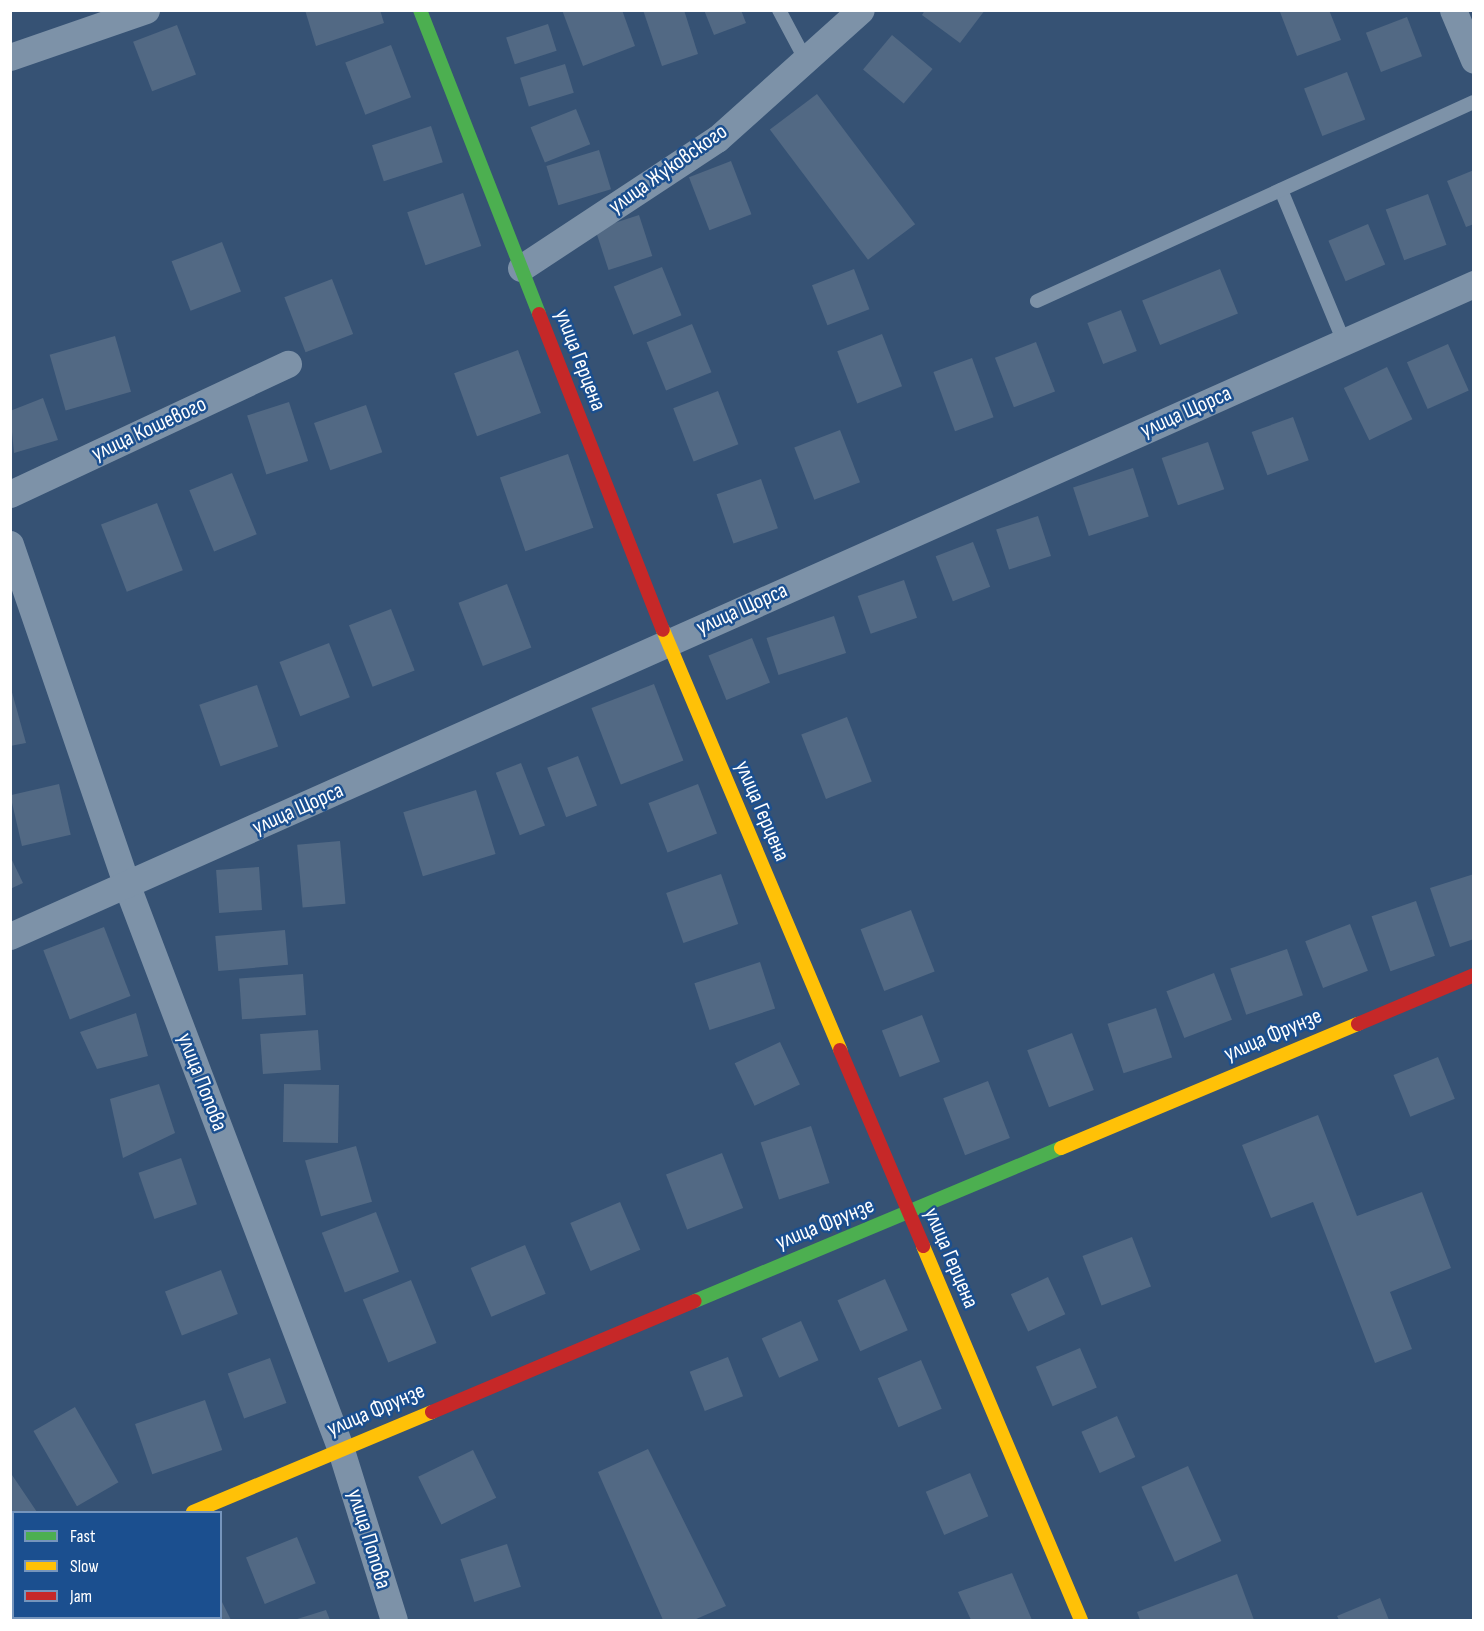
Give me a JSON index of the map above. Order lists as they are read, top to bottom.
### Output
{
  "streets": {
    "street": [
      "улица Жуковского",
      "улица Герцена",
      "улица Щорса",
      "улица Кошевого",
      "улица Фрунзе",
      "улица Попова"
    ]
  },
  "crossings": [
    ["улица Жуковского", "улица Герцена"],
    ["улица Герцена", "улица Щорса"],
    ["улица Герцена", "улица Фрунзе"],
    ["улица Щорса", "улица Попова"],
    ["улица Фрунзе", "улица Попова"]
  ],
  "legend": ["Fast", "Slow", "Jam"]
}
